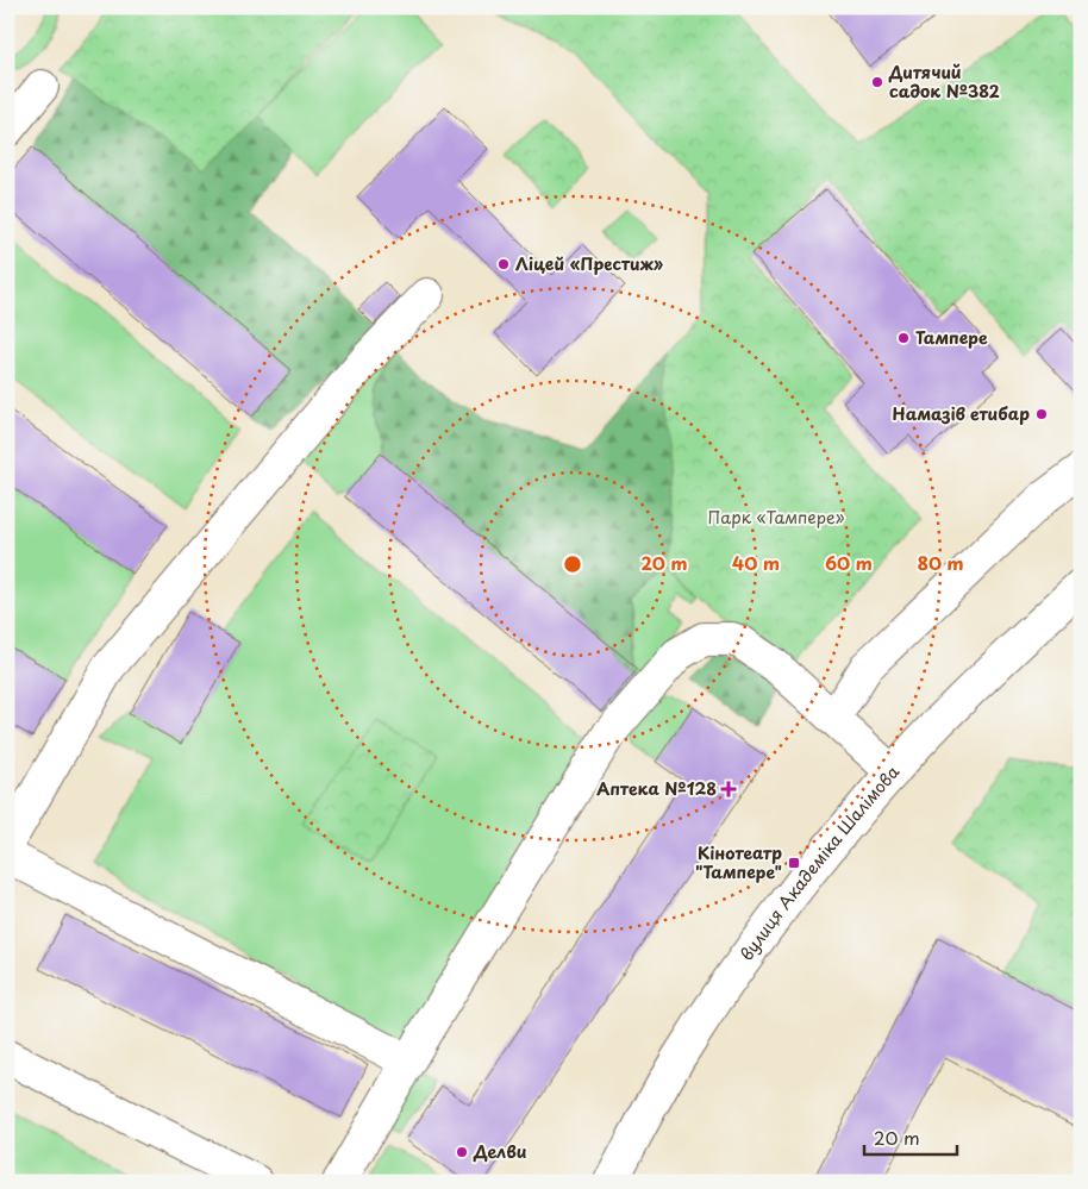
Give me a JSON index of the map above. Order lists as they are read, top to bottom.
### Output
{
  "streets": {
    "street": ["вулиця Академіка Шалімова"]
  },
  "parks": ["Парк «Тампере»"],
  "places": {
    "other": [
      "Дитячий садок №382",
      "Ліцей «Престиж»",
      "Тампере",
      "Намазів етибар",
      "Делви"
    ],
    "health": ["Аптека №128"],
    "transit": ["Кінотеатр \"Тампере\""]
  },
  "scale_bar": "20 m",
  "rings": [
    "20 m",
    "40 m",
    "60 m",
    "80 m"
  ]
}
